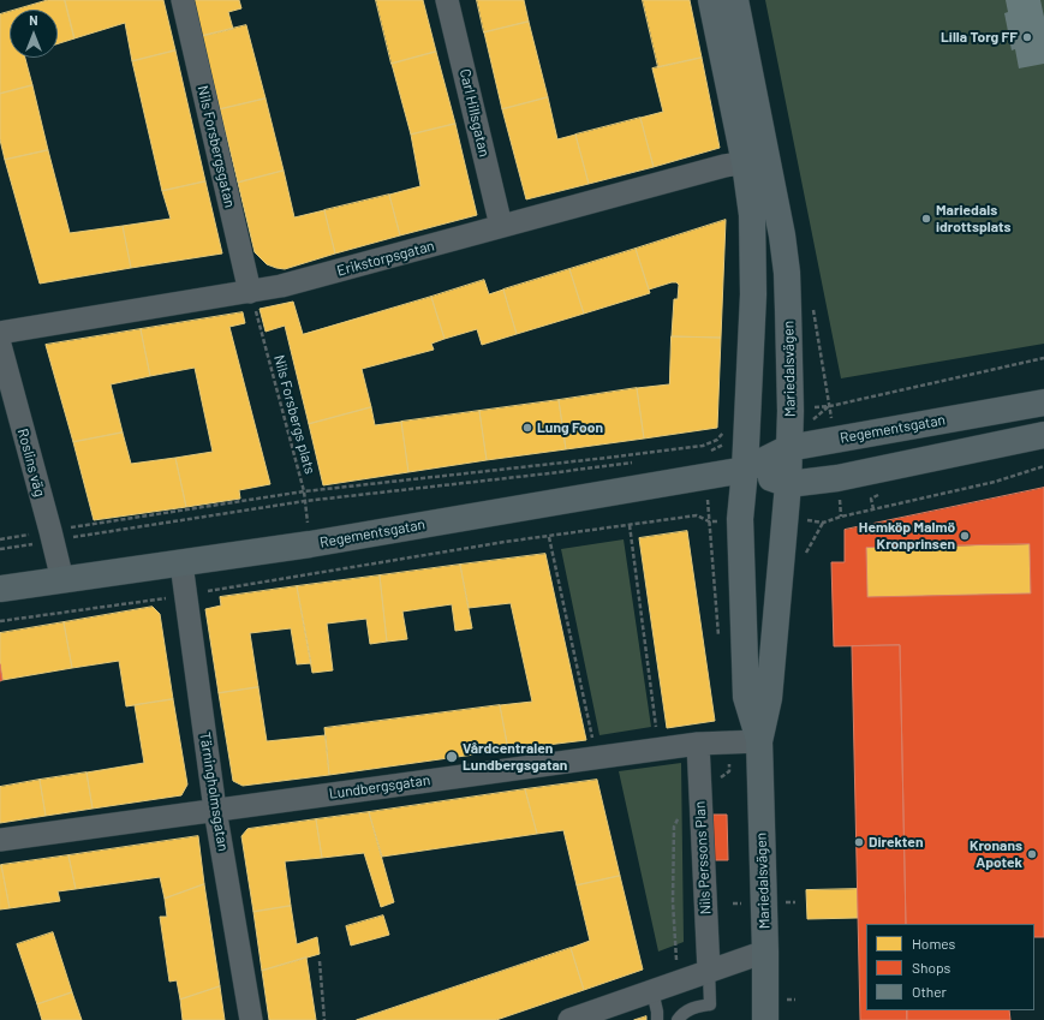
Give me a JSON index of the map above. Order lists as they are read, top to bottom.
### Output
{
  "streets": {
    "main road": ["Mariedalsvägen", "Regementsgatan"],
    "street": [
      "Carl Hillsgatan",
      "Nils Forsbergsgatan",
      "Erikstorpsgatan",
      "Roslins väg",
      "Lundbergsgatan",
      "Tärningholmsgatan",
      "Nils Perssons Plan"
    ],
    "path": ["Nils Forsbergs plats"]
  },
  "crossings": [
    ["Carl Hillsgatan", "Erikstorpsgatan"],
    ["Nils Forsbergsgatan", "Erikstorpsgatan"],
    ["Nils Forsbergsgatan", "Nils Forsbergs plats"],
    ["Erikstorpsgatan", "Mariedalsvägen"],
    ["Erikstorpsgatan", "Nils Forsbergs plats"],
    ["Mariedalsvägen", "Regementsgatan"],
    ["Mariedalsvägen", "Lundbergsgatan"],
    ["Nils Forsbergs plats", "Regementsgatan"],
    ["Regementsgatan", "Roslins väg"],
    ["Regementsgatan", "Tärningholmsgatan"],
    ["Lundbergsgatan", "Tärningholmsgatan"],
    ["Lundbergsgatan", "Nils Perssons Plan"]
  ],
  "places": [
    "Lilla Torg FF",
    "Mariedals idrottsplats",
    "Lung Foon",
    "Hemköp Malmö Kronprinsen",
    "Vårdcentralen Lundbergsgatan",
    "Direkten",
    "Kronans Apotek"
  ],
  "legend": ["Homes", "Shops", "Other"],
  "north": "top"
}
